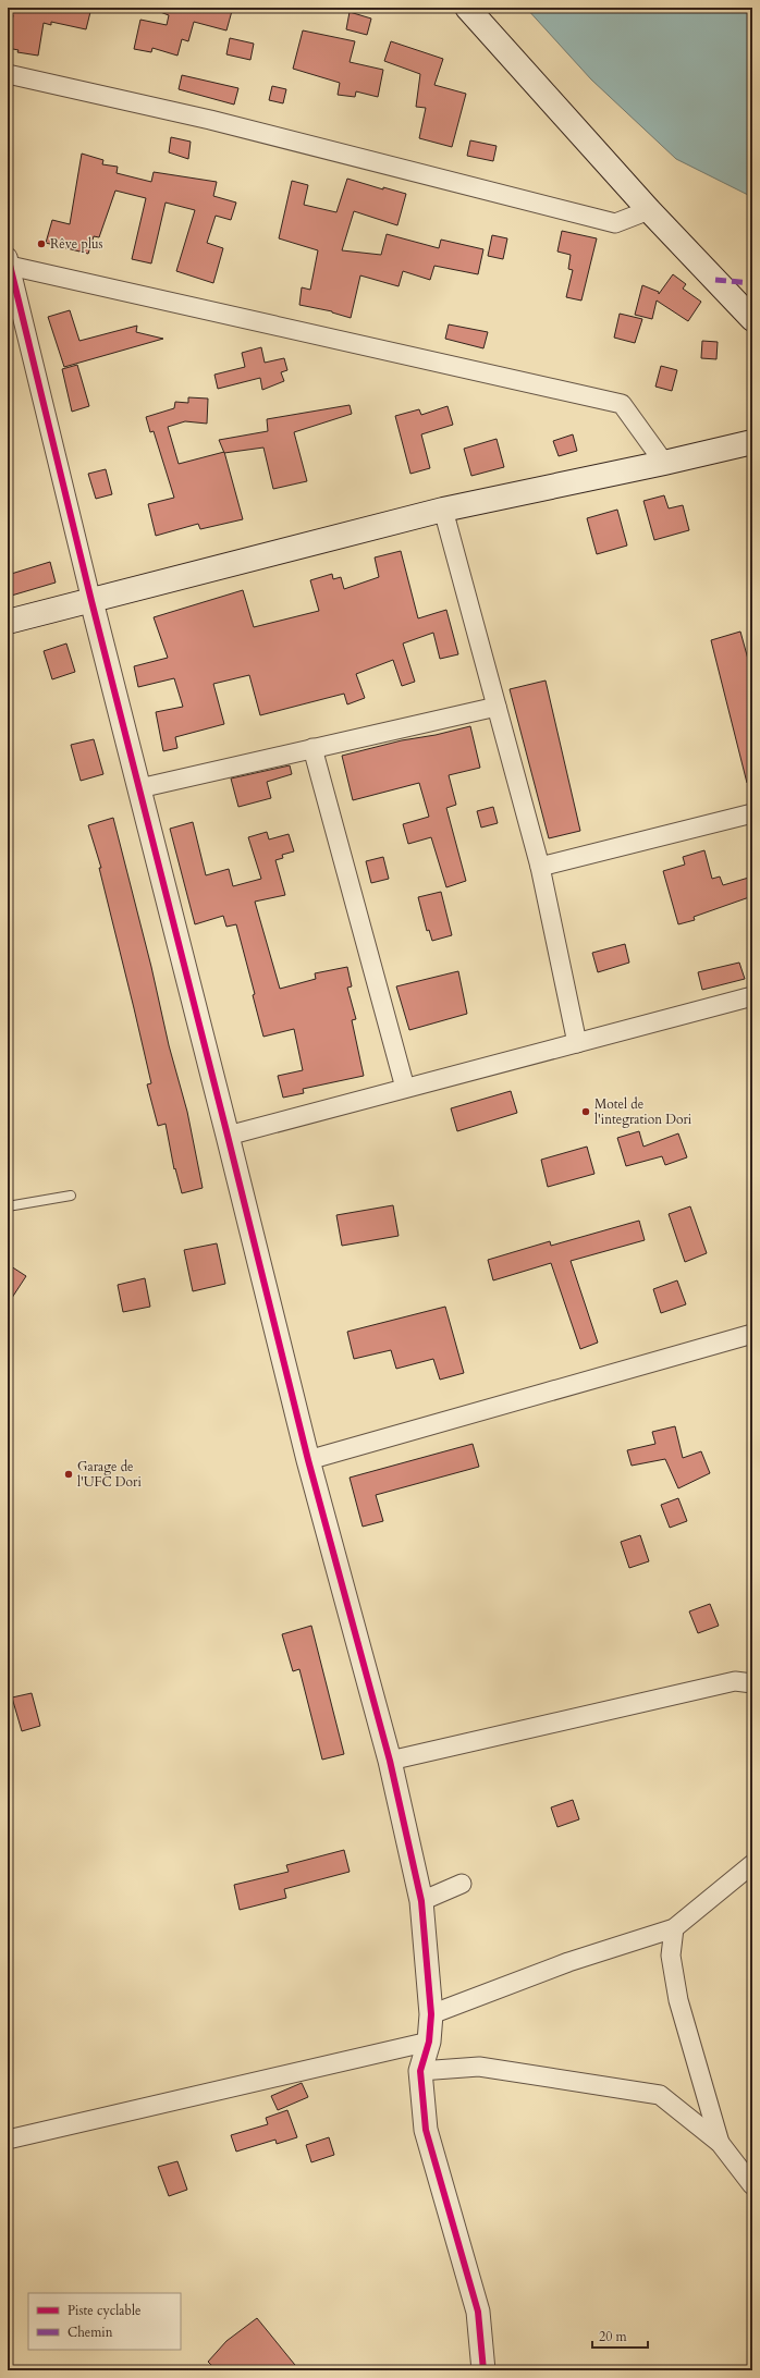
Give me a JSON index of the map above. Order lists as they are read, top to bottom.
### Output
{
  "places": ["Rêve plus", "Motel de l'integration Dori", "Garage de l'UFC Dori"],
  "legend": ["Piste cyclable", "Chemin"],
  "scale_bar": "20 m"
}
